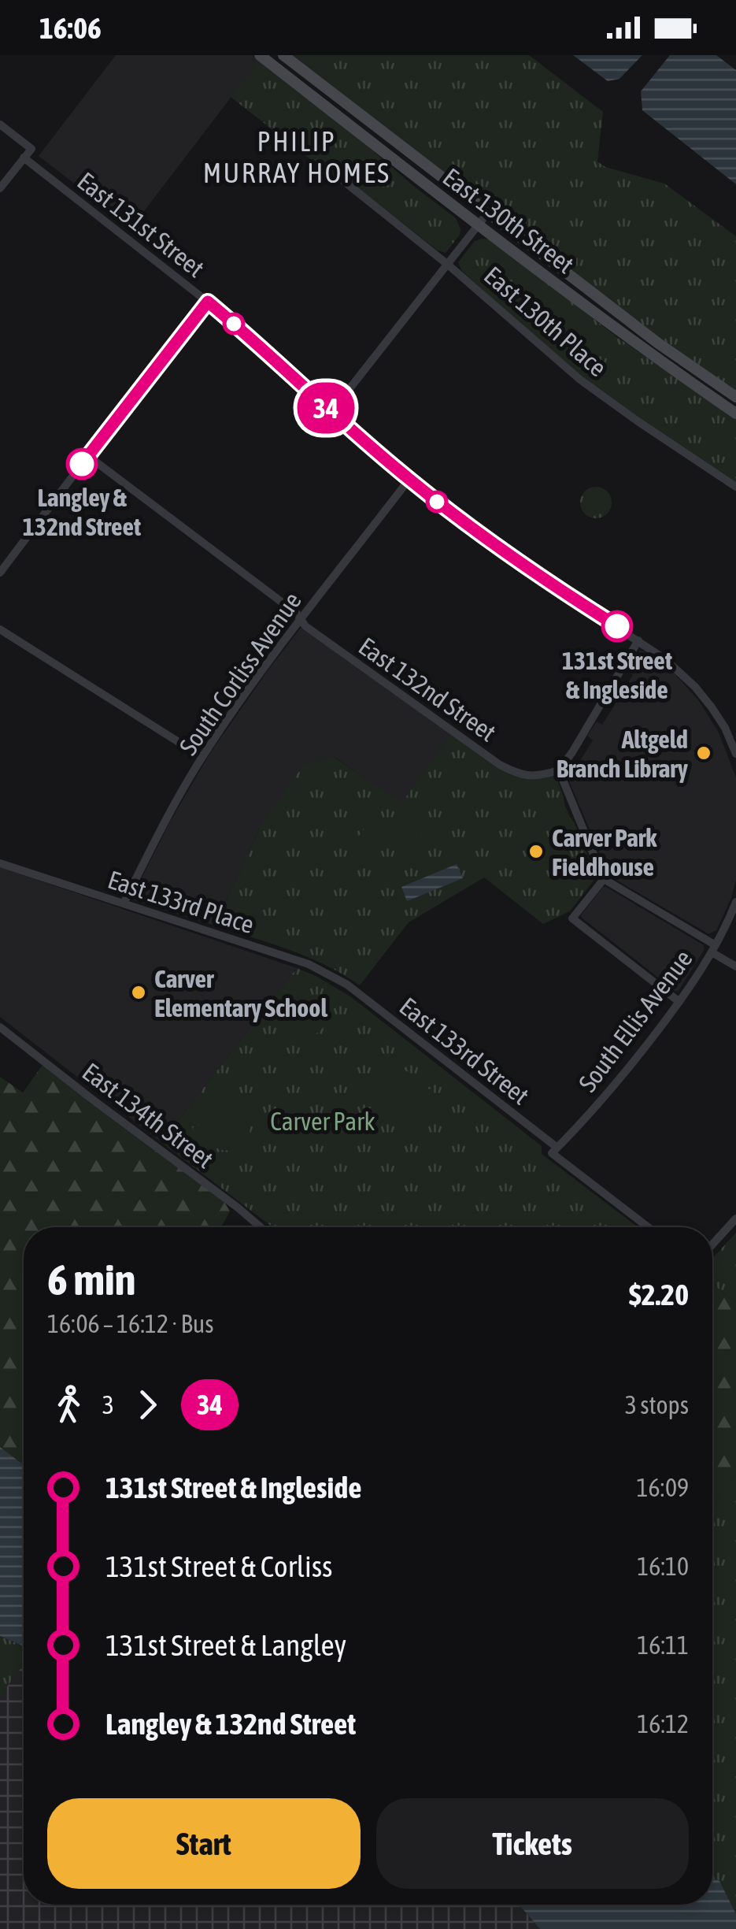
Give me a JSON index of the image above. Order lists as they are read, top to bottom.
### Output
{
  "streets": {
    "main road": ["East 130th Street"],
    "street": [
      "East 131st Street",
      "East 130th Place",
      "South Corliss Avenue",
      "East 132nd Street",
      "East 133rd Place",
      "South Ellis Avenue",
      "East 133rd Street",
      "East 134th Street"
    ]
  },
  "crossings": [
    ["East 131st Street", "South Corliss Avenue"],
    ["South Corliss Avenue", "East 132nd Street"],
    ["South Corliss Avenue", "East 133rd Place"],
    ["East 133rd Place", "East 133rd Street"],
    ["South Ellis Avenue", "East 133rd Street"]
  ],
  "districts": ["PHILIP MURRAY HOMES"],
  "parks": ["Carver Park"],
  "places": [
    "Langley & 132nd Street",
    "131st Street & Ingleside",
    "Altgeld Branch Library",
    "Carver Park Fieldhouse",
    "Carver Elementary School"
  ],
  "lines": ["bus line 34"],
  "page": {
    "status": "16:06",
    "on_map": "34",
    "heading": ["6 min", "16:06 – 16:12 · Bus", "$2.20"],
    "legs": ["3", "34", "3 stops"],
    "list": [
      {
        "name": "131st Street & Ingleside",
        "value": "16:09"
      },
      {
        "name": "131st Street & Corliss",
        "value": "16:10"
      },
      {
        "name": "131st Street & Langley",
        "value": "16:11"
      },
      {
        "name": "Langley & 132nd Street",
        "value": "16:12"
      }
    ],
    "buttons": ["Start", "Tickets"]
  }
}
